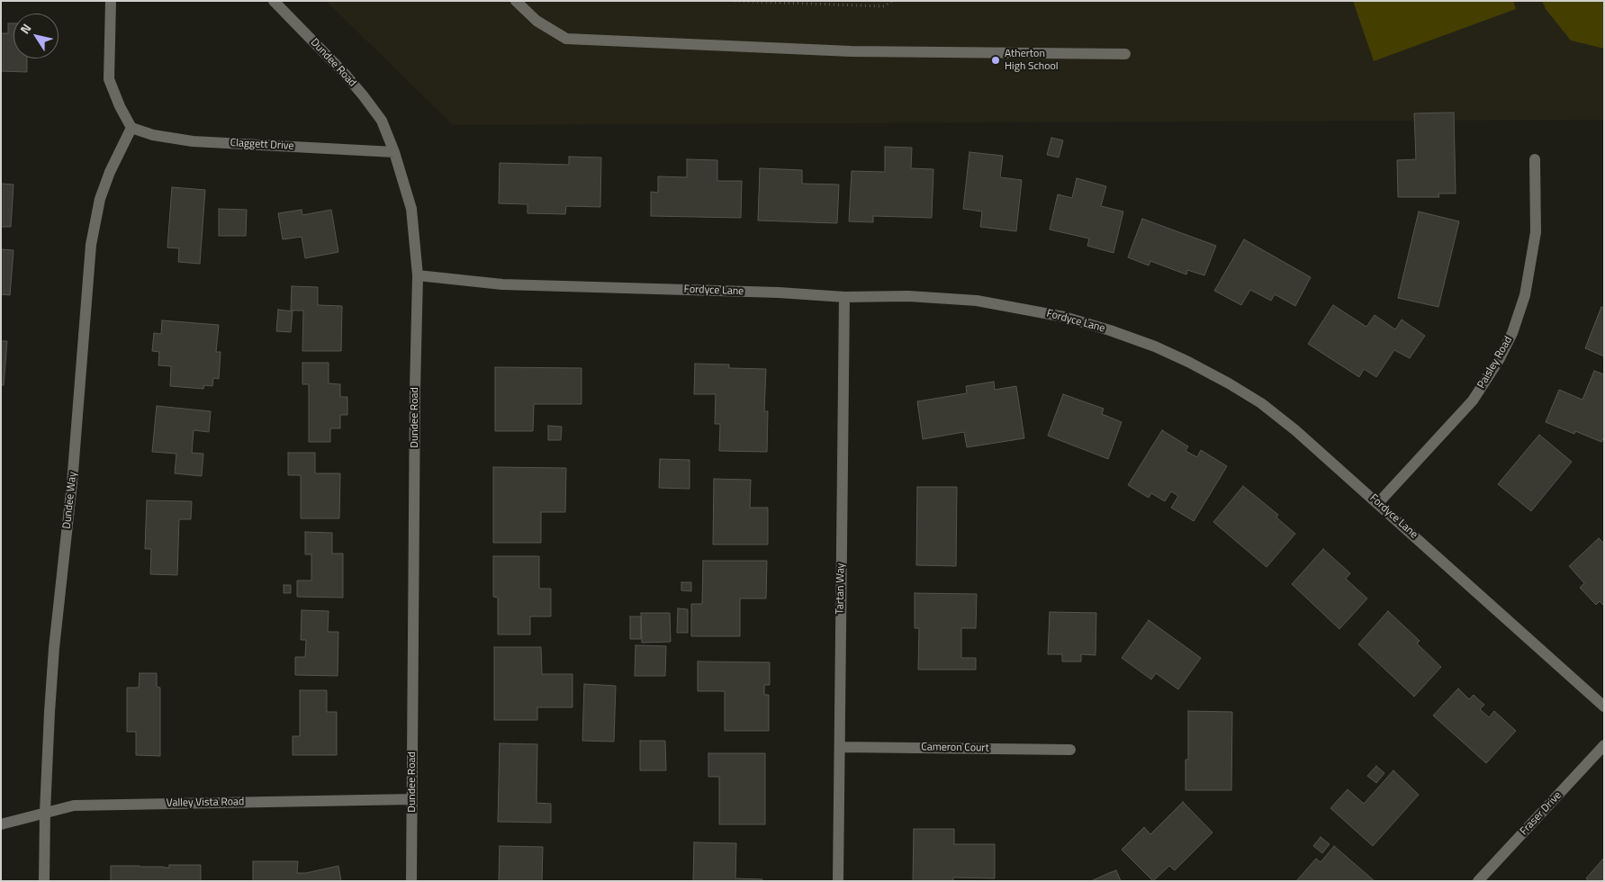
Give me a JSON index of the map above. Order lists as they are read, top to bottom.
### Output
{
  "streets": {
    "street": [
      "Dundee Road",
      "Claggett Drive",
      "Fordyce Lane",
      "Paisley Road",
      "Dundee Way",
      "Tartan Way",
      "Cameron Court",
      "Valley Vista Road",
      "Fraser Drive"
    ]
  },
  "crossings": [
    ["Dundee Road", "Claggett Drive"],
    ["Dundee Road", "Fordyce Lane"],
    ["Dundee Road", "Valley Vista Road"],
    ["Claggett Drive", "Dundee Way"],
    ["Fordyce Lane", "Paisley Road"],
    ["Fordyce Lane", "Tartan Way"],
    ["Dundee Way", "Valley Vista Road"],
    ["Tartan Way", "Cameron Court"]
  ],
  "places": ["Atherton High School"],
  "north": "top left"
}
